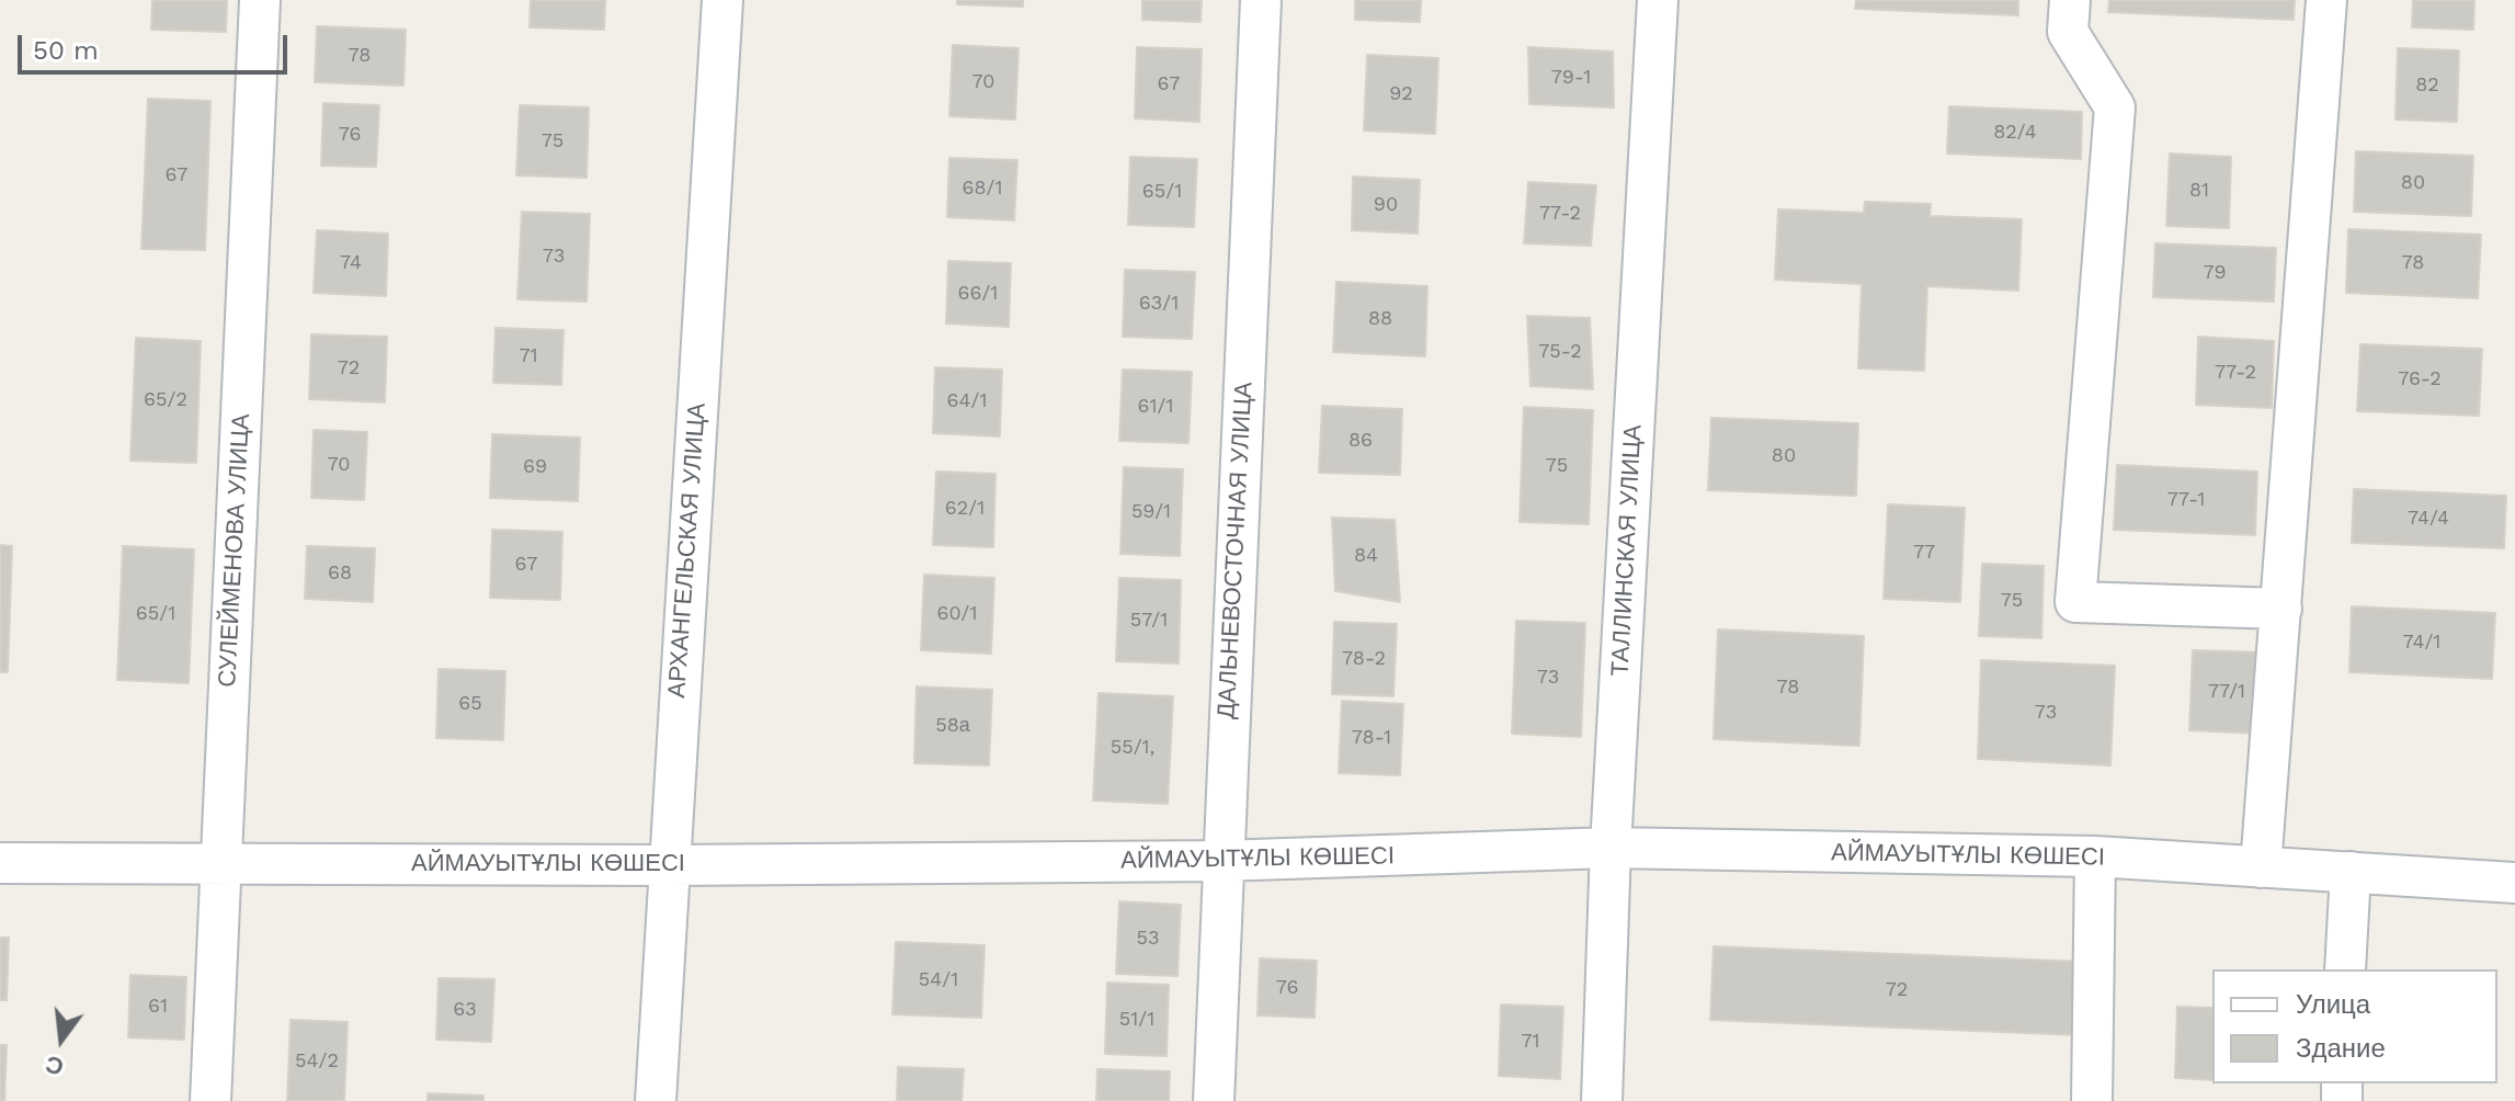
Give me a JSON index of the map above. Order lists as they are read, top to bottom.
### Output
{
  "streets": {
    "street": [
      "СУЛЕЙМЕНОВА УЛИЦА",
      "АРХАНГЕЛЬСКАЯ УЛИЦА",
      "ДАЛЬНЕВОСТОЧНАЯ УЛИЦА",
      "ТАЛЛИНСКАЯ УЛИЦА",
      "АЙМАУЫТҰЛЫ КӨШЕСІ"
    ]
  },
  "crossings": [
    ["СУЛЕЙМЕНОВА УЛИЦА", "АЙМАУЫТҰЛЫ КӨШЕСІ"],
    ["АРХАНГЕЛЬСКАЯ УЛИЦА", "АЙМАУЫТҰЛЫ КӨШЕСІ"],
    ["ДАЛЬНЕВОСТОЧНАЯ УЛИЦА", "АЙМАУЫТҰЛЫ КӨШЕСІ"],
    ["ТАЛЛИНСКАЯ УЛИЦА", "АЙМАУЫТҰЛЫ КӨШЕСІ"]
  ],
  "house_numbers": [
    "78",
    "79-1",
    "70",
    "67",
    "82",
    "92",
    "82/4",
    "76",
    "75",
    "67",
    "80",
    "68/1",
    "81",
    "65/1",
    "90",
    "77-2",
    "73",
    "74",
    "78",
    "79",
    "66/1",
    "63/1",
    "88",
    "75-2",
    "71",
    "72",
    "77-2",
    "76-2",
    "65/2",
    "64/1",
    "61/1",
    "86",
    "80",
    "70",
    "75",
    "69",
    "77-1",
    "62/1",
    "59/1",
    "74/4",
    "77",
    "84",
    "67",
    "68",
    "75",
    "65/1",
    "60/1",
    "57/1",
    "74/1",
    "78-2",
    "73",
    "78",
    "77/1",
    "65",
    "73",
    "58а",
    "78-1",
    "55/1,",
    "53",
    "54/1",
    "76",
    "72",
    "61",
    "63",
    "51/1",
    "71",
    "54/2"
  ],
  "legend": ["Улица", "Здание"],
  "scale_bar": "50 m",
  "north": "bottom"
}
